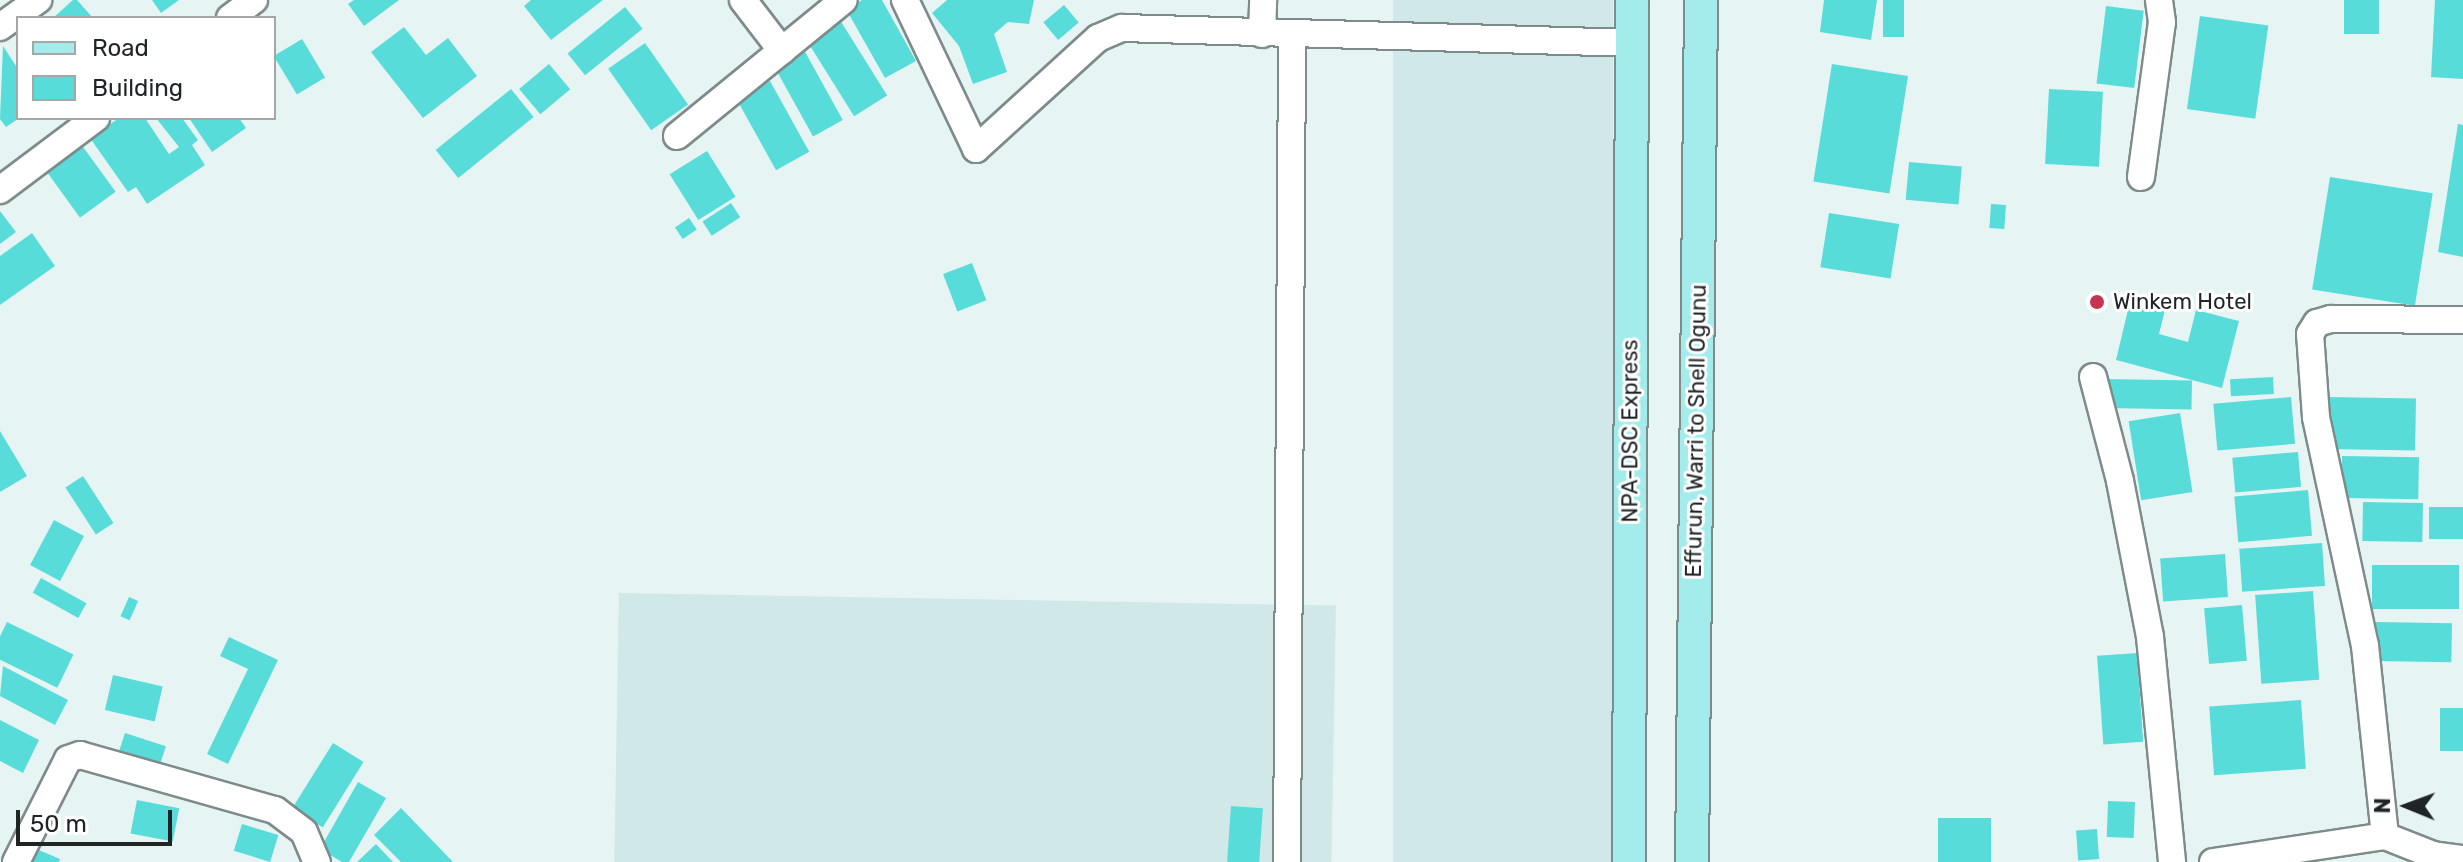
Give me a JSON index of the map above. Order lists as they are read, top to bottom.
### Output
{
  "streets": {
    "main road": ["NPA-DSC Express", "Effurun, Warri to Shell Ogunu"]
  },
  "places": ["Winkem Hotel"],
  "legend": ["Road", "Building"],
  "scale_bar": "50 m",
  "north": "left"
}
